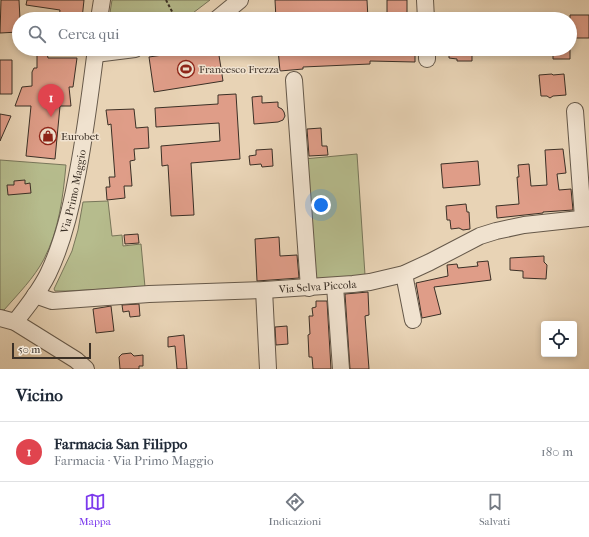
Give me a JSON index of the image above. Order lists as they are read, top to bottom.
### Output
{
  "streets": {
    "street": ["Via Primo Maggio", "Via Selva Piccola"]
  },
  "crossings": [
    ["Via Primo Maggio", "Via Selva Piccola"]
  ],
  "places": {
    "sports": ["Francesco Frezza"],
    "shop": ["Eurobet"]
  },
  "scale_bar": "50 m",
  "page": {
    "search": "Cerca qui",
    "pins": "1",
    "scale": "50 m",
    "heading": "Vicino",
    "list": [
      {
        "mark": "1",
        "name": "Farmacia San Filippo",
        "note": "Farmacia · Via Primo Maggio",
        "value": "180 m"
      }
    ],
    "nav": ["Mappa", "Indicazioni", "Salvati"]
  }
}
